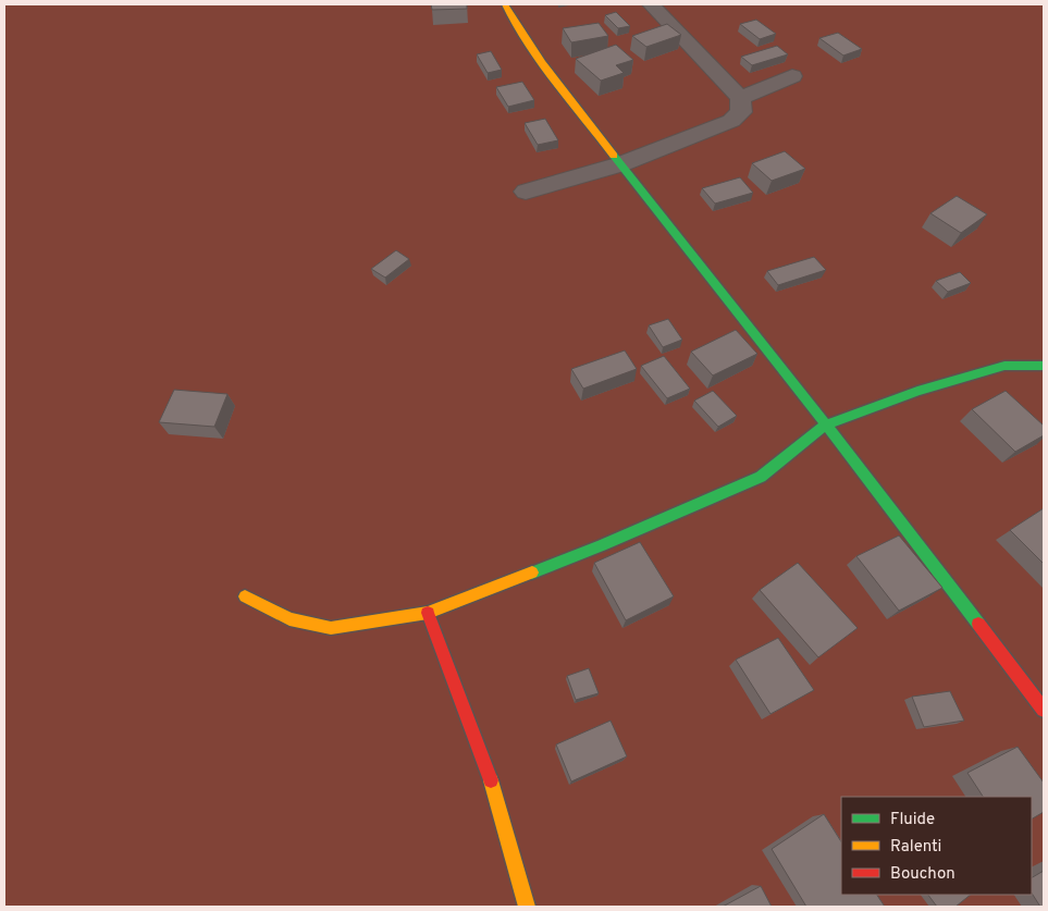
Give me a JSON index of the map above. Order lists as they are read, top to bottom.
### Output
{
  "legend": ["Fluide", "Ralenti", "Bouchon"]
}
